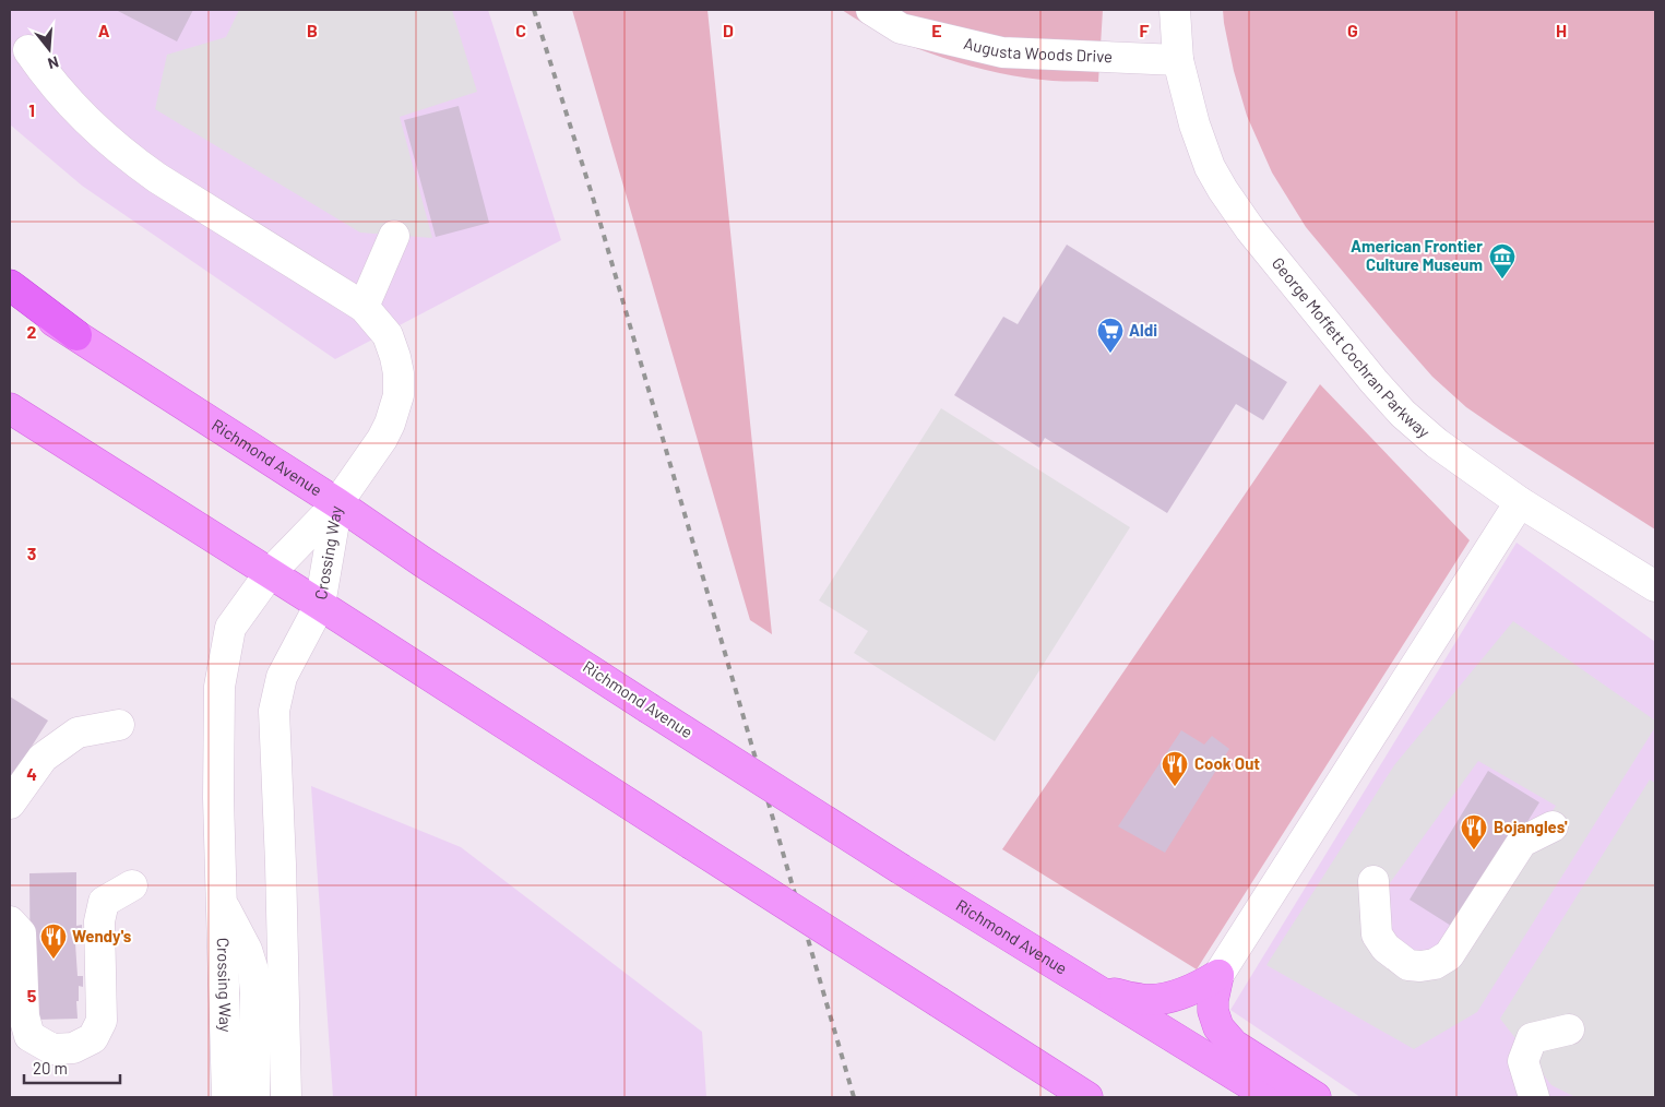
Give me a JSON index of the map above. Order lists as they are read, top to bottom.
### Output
{
  "streets": {
    "main road": ["Richmond Avenue"],
    "street": ["Augusta Woods Drive", "George Moffett Cochran Parkway", "Crossing Way"]
  },
  "crossings": [
    ["Augusta Woods Drive", "George Moffett Cochran Parkway"],
    ["Richmond Avenue", "Crossing Way"]
  ],
  "places": {
    "museum": ["American Frontier Culture Museum"],
    "supermarket": ["Aldi"],
    "restaurant": ["Cook Out", "Bojangles'", "Wendy's"]
  },
  "scale_bar": "20 m",
  "north": "bottom",
  "grid": {
    "columns": [
      "A",
      "B",
      "C",
      "D",
      "E",
      "F",
      "G",
      "H"
    ],
    "rows": [
      "1",
      "2",
      "3",
      "4",
      "5"
    ]
  }
}
